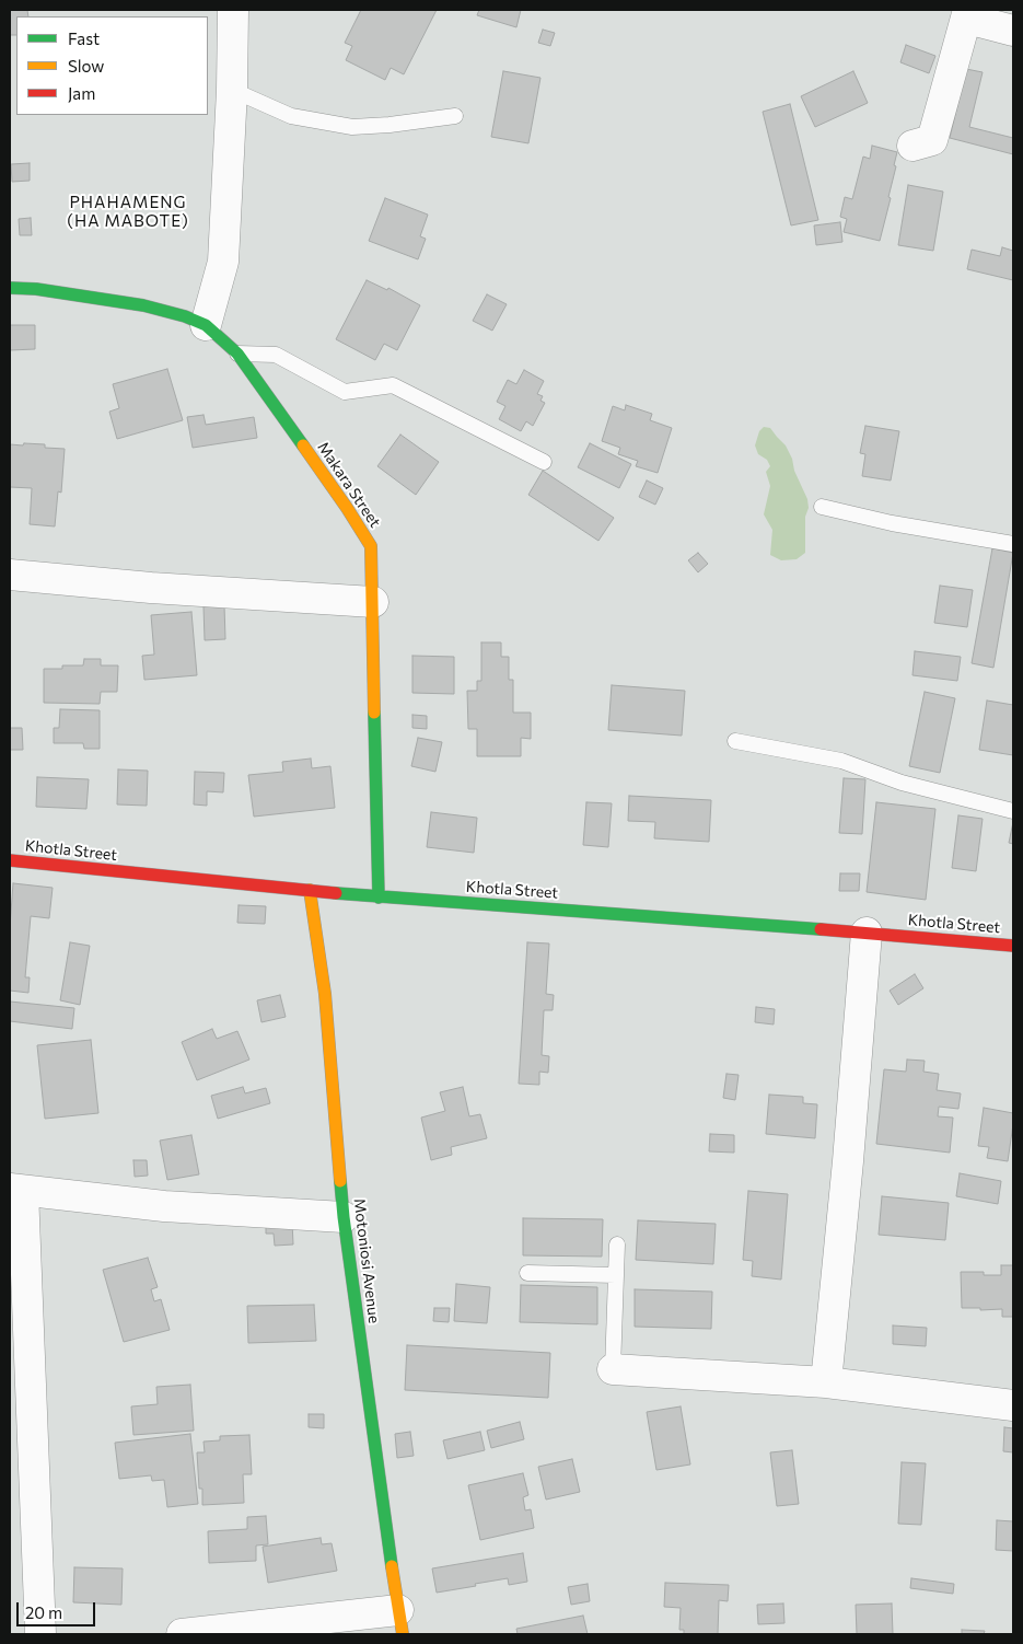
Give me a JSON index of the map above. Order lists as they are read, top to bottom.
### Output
{
  "streets": {
    "street": ["Makara Street", "Khotla Street", "Motoniosi Avenue"]
  },
  "crossings": [
    ["Makara Street", "Khotla Street"],
    ["Khotla Street", "Motoniosi Avenue"]
  ],
  "districts": ["PHAHAMENG (HA MABOTE)"],
  "legend": ["Fast", "Slow", "Jam"],
  "scale_bar": "20 m"
}
